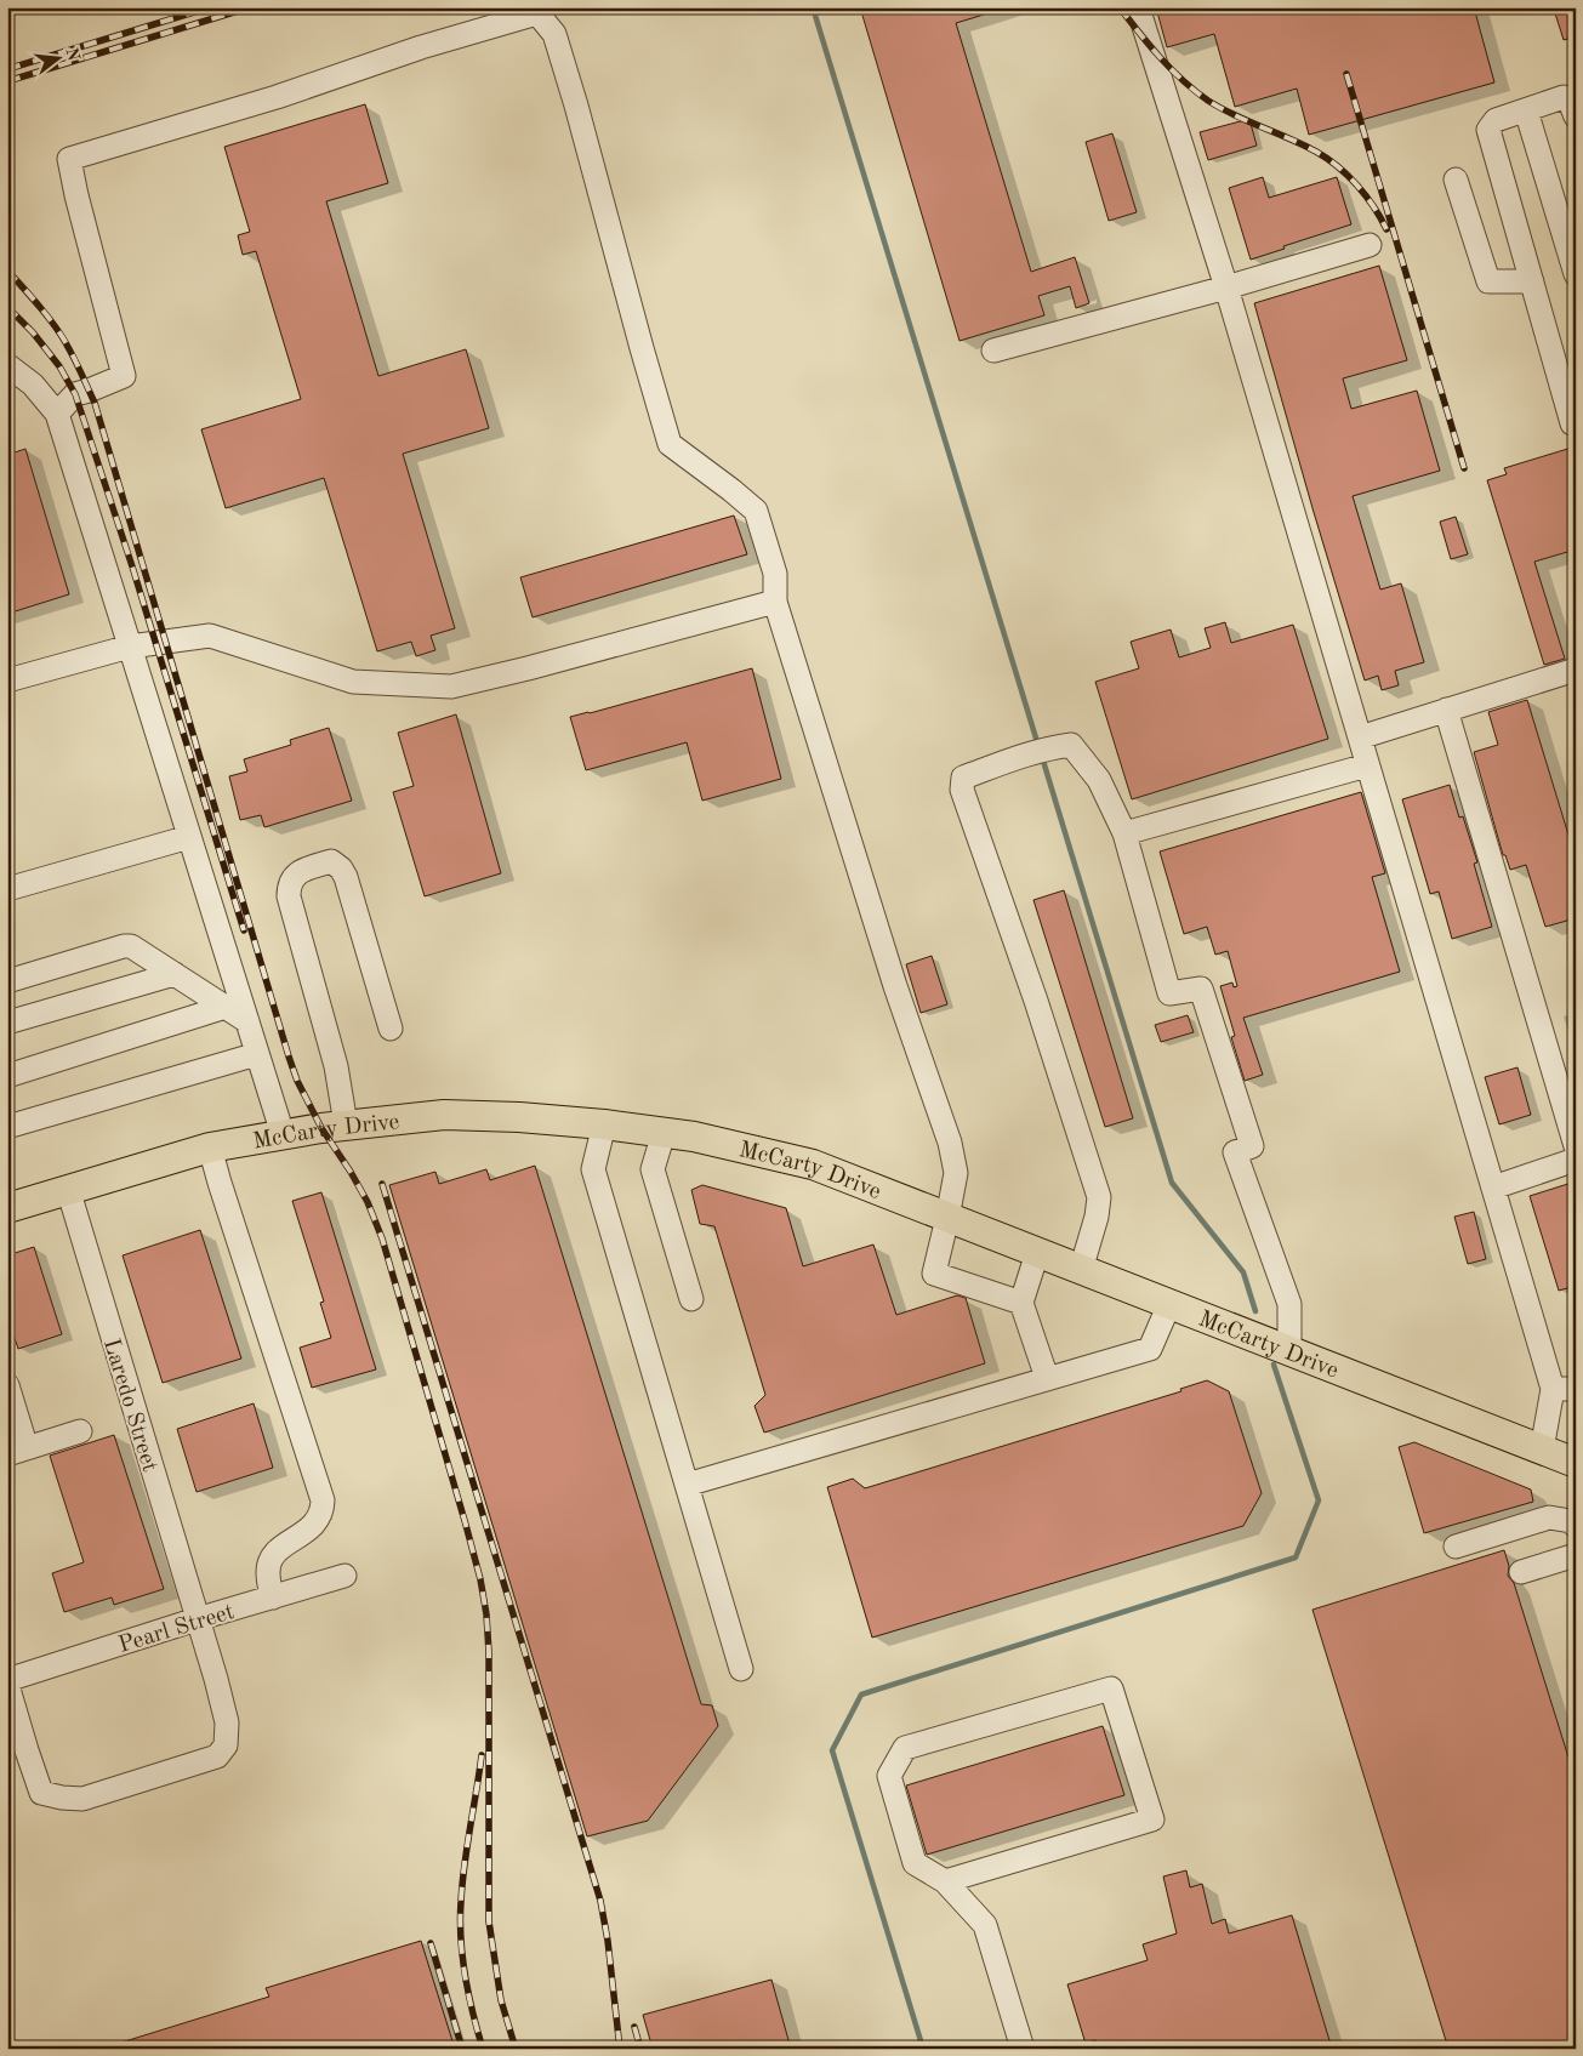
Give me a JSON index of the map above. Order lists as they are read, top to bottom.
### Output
{
  "streets": {
    "main road": ["McCarty Drive"],
    "street": ["Laredo Street", "Pearl Street"]
  },
  "crossings": [
    ["McCarty Drive", "Laredo Street"],
    ["Laredo Street", "Pearl Street"]
  ],
  "north": "right"
}
